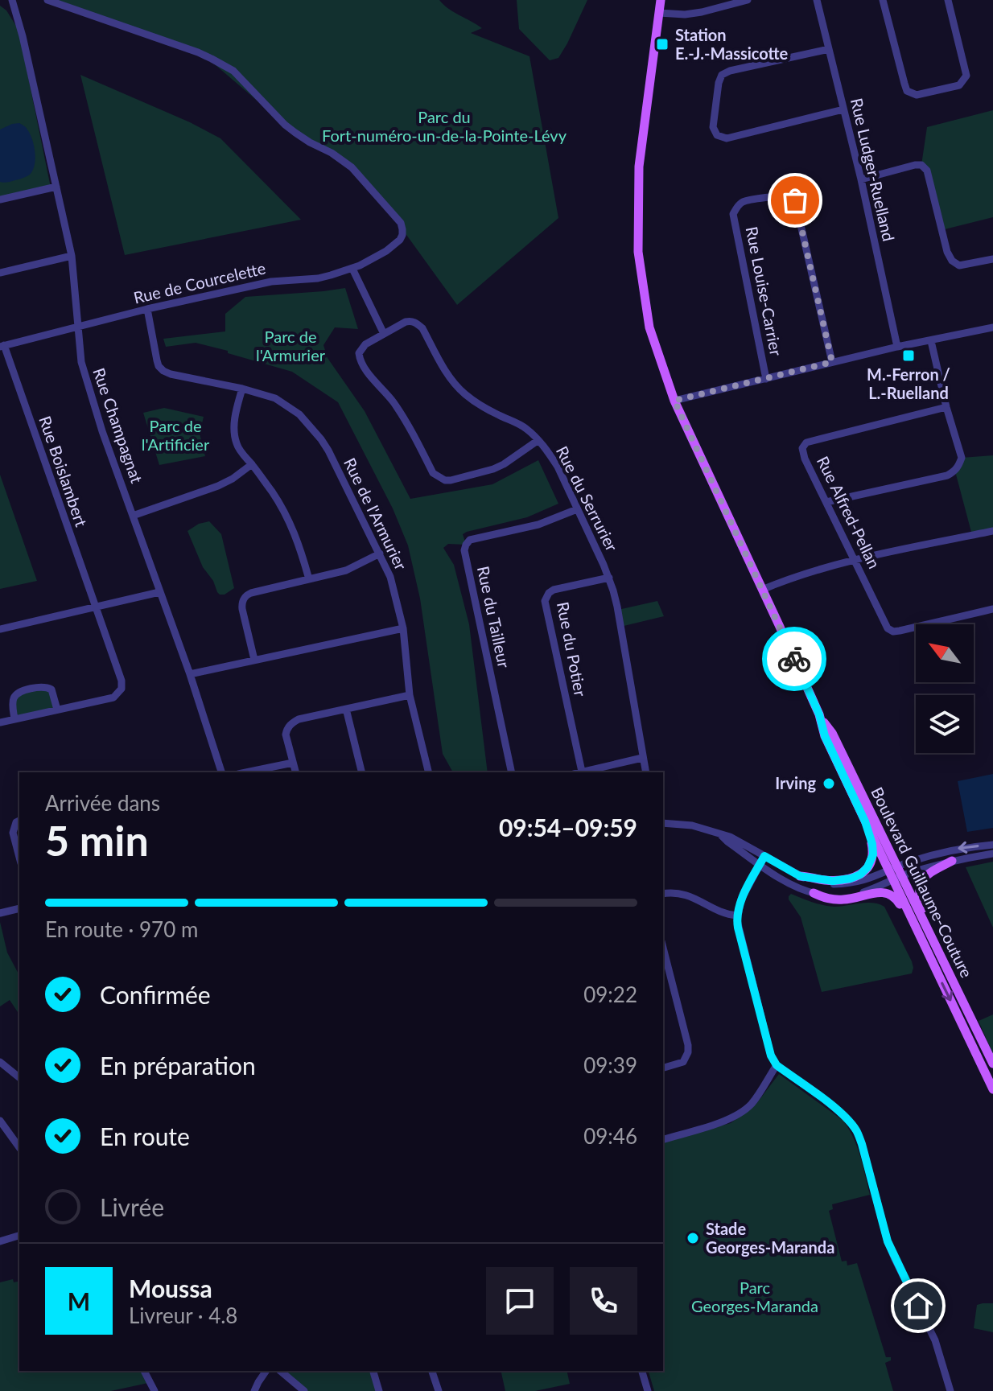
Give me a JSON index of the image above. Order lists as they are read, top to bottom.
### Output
{
  "streets": {
    "main road": ["Boulevard Guillaume-Couture"],
    "street": [
      "Rue Ludger-Ruelland",
      "Rue de Courcelette",
      "Rue Louise-Carrier",
      "Rue Champagnat",
      "Rue Boislambert",
      "Rue du Serrurier",
      "Rue Alfred-Pellan",
      "Rue de l'Armurier",
      "Rue du Tailleur",
      "Rue du Potier"
    ]
  },
  "crossings": [
    ["Rue de Courcelette", "Rue Champagnat"],
    ["Rue de Courcelette", "Rue Boislambert"],
    ["Rue de Courcelette", "Rue de l'Armurier"],
    ["Rue du Serrurier", "Rue du Tailleur"],
    ["Rue du Serrurier", "Rue du Potier"]
  ],
  "parks": [
    "Parc du Fort-numéro-un-de-la-Pointe-Lévy",
    "Parc de l'Armurier",
    "Parc de l'Artificier",
    "Parc Georges-Maranda"
  ],
  "places": {
    "transit": ["Station E.-J.-Massicotte", "M.-Ferron / L.-Ruelland"],
    "other": ["Irving", "Stade Georges-Maranda"]
  },
  "north": "top left",
  "page": {
    "heading": ["5 min", "Arrivée dans", "09:54–09:59"],
    "panel": ["Moussa", "Livreur · 4.8"],
    "bar": "En route · 970 m",
    "list": [
      ["Confirmée", "09:22"],
      ["En préparation", "09:39"],
      ["En route", "09:46"],
      "Livrée"
    ],
    "round": "M"
  }
}
